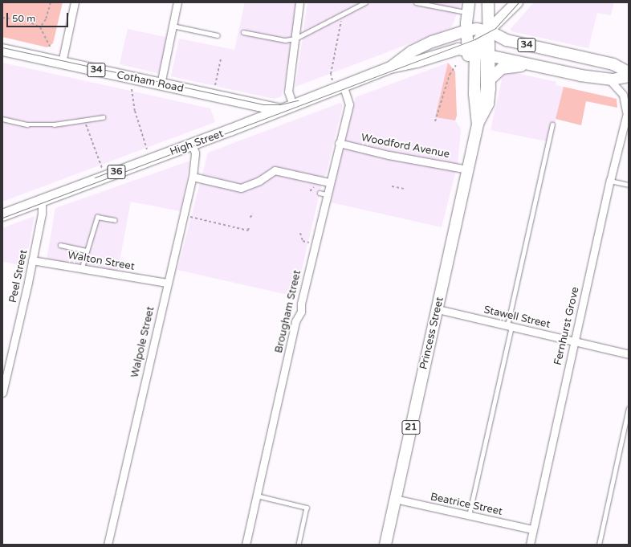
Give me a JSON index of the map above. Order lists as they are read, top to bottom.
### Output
{
  "streets": {
    "main road": [
      "34",
      "Cotham Road",
      "High Street",
      "36",
      "Princess Street",
      "21"
    ],
    "street": [
      "Woodford Avenue",
      "Walton Street",
      "Peel Street",
      "Brougham Street",
      "Stawell Street",
      "Fernhurst Grove",
      "Walpole Street",
      "Beatrice Street"
    ]
  },
  "crossings": [
    ["34", "High Street"],
    ["34", "Fernhurst Grove"],
    ["34", "Princess Street"],
    ["34", "21"],
    ["Cotham Road", "High Street"],
    ["High Street", "Peel Street"],
    ["High Street", "Brougham Street"],
    ["High Street", "Princess Street"],
    ["High Street", "Walpole Street"],
    ["High Street", "21"],
    ["Woodford Avenue", "Brougham Street"],
    ["Woodford Avenue", "Princess Street"],
    ["Walton Street", "Peel Street"],
    ["Walton Street", "Walpole Street"],
    ["Stawell Street", "Fernhurst Grove"],
    ["Stawell Street", "Princess Street"],
    ["Fernhurst Grove", "Beatrice Street"],
    ["Princess Street", "21"],
    ["Princess Street", "Beatrice Street"]
  ],
  "scale_bar": "50 m"
}
